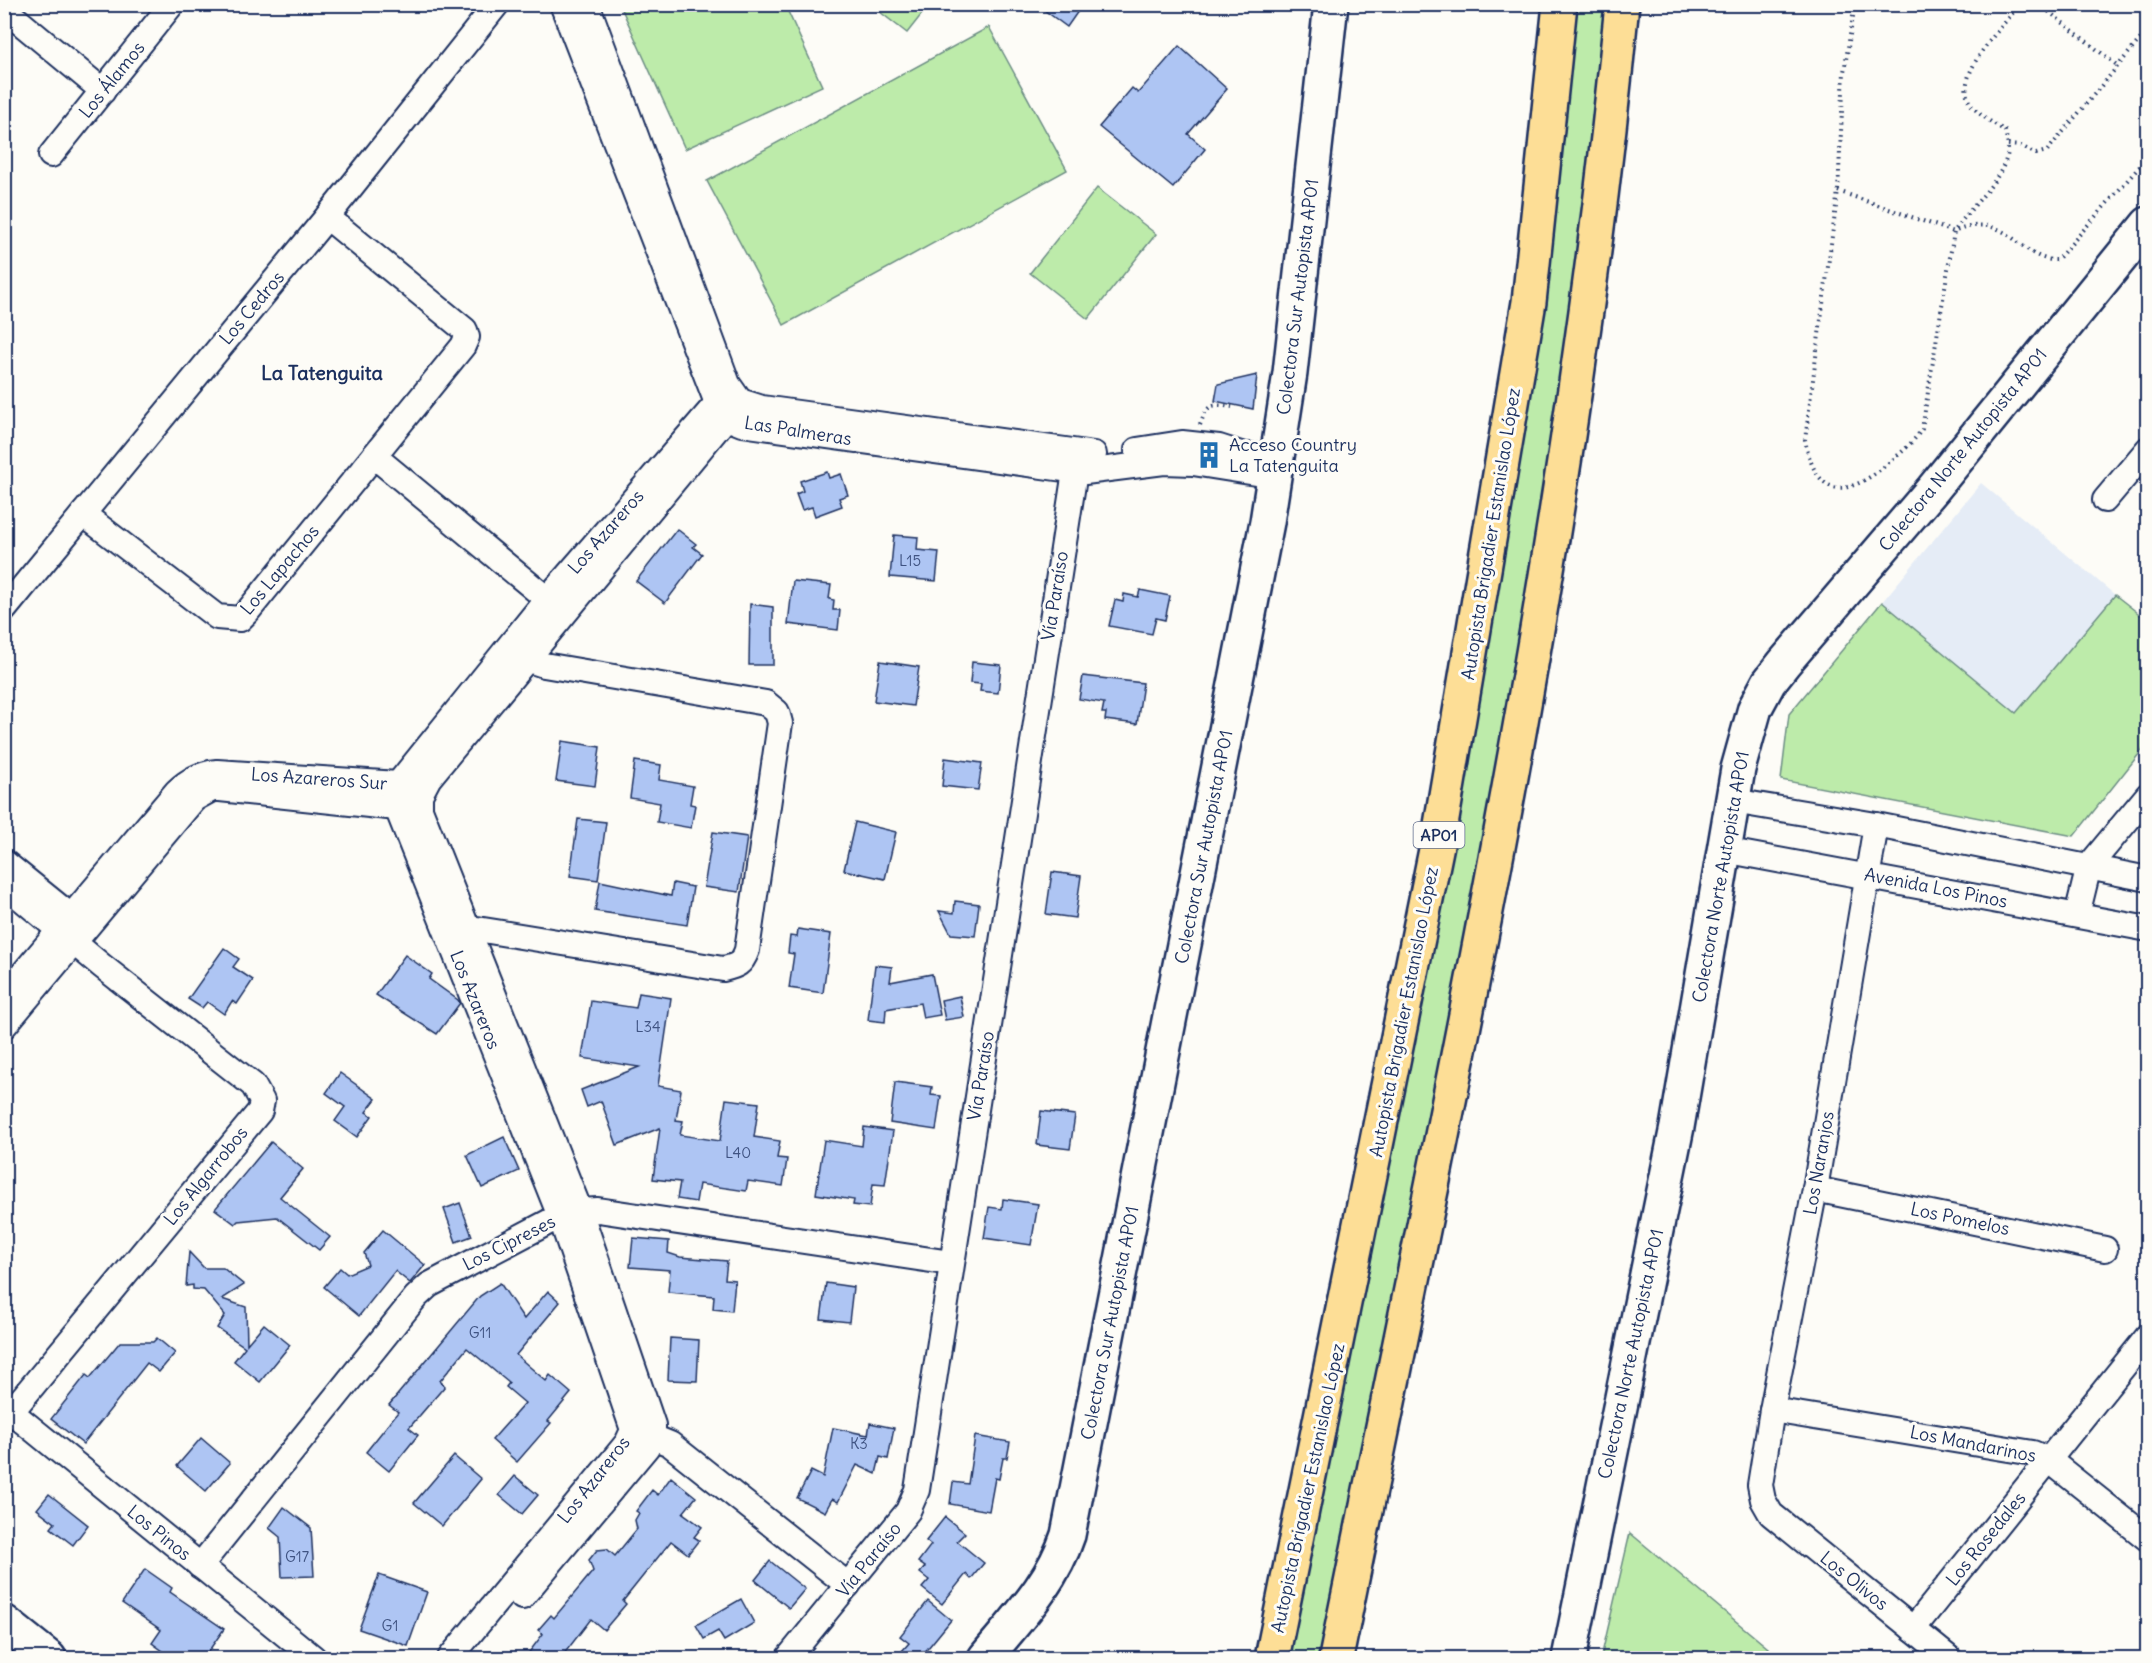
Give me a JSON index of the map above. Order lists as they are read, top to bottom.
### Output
{
  "streets": {
    "highway": ["Autopista Brigadier Estanislao López", "AP01"],
    "main road": ["Colectora Sur Autopista AP01", "Colectora Norte Autopista AP01"],
    "street": [
      "Los Álamos",
      "Los Cedros",
      "Las Palmeras",
      "Los Azareros",
      "Los Lapachos",
      "Vía Paraíso",
      "Los Azareros Sur",
      "Avenida Los Pinos",
      "Los Naranjos",
      "Los Algarrobos",
      "Los Pomelos",
      "Los Cipreses",
      "Los Mandarinos",
      "Los Pinos",
      "Los Rosedales",
      "Los Olivos"
    ]
  },
  "crossings": [
    ["Colectora Sur Autopista AP01", "Las Palmeras"],
    ["Los Cedros", "Los Lapachos"],
    ["Las Palmeras", "Los Azareros"],
    ["Las Palmeras", "Vía Paraíso"],
    ["Colectora Norte Autopista AP01", "Avenida Los Pinos"],
    ["Los Azareros", "Los Azareros Sur"],
    ["Los Azareros", "Los Cipreses"],
    ["Vía Paraíso", "Los Cipreses"],
    ["Los Azareros Sur", "Los Algarrobos"],
    ["Avenida Los Pinos", "Los Naranjos"],
    ["Los Naranjos", "Los Pomelos"],
    ["Los Naranjos", "Los Mandarinos"],
    ["Los Naranjos", "Los Olivos"],
    ["Los Algarrobos", "Los Pinos"],
    ["Los Cipreses", "Los Pinos"],
    ["Los Mandarinos", "Los Rosedales"],
    ["Los Rosedales", "Los Olivos"]
  ],
  "districts": ["La Tatenguita"],
  "places": {
    "building": ["Acceso Country La Tatenguita"]
  },
  "house_numbers": [
    "L15",
    "L34",
    "L40",
    "G11",
    "K3",
    "G17",
    "G1"
  ]
}
